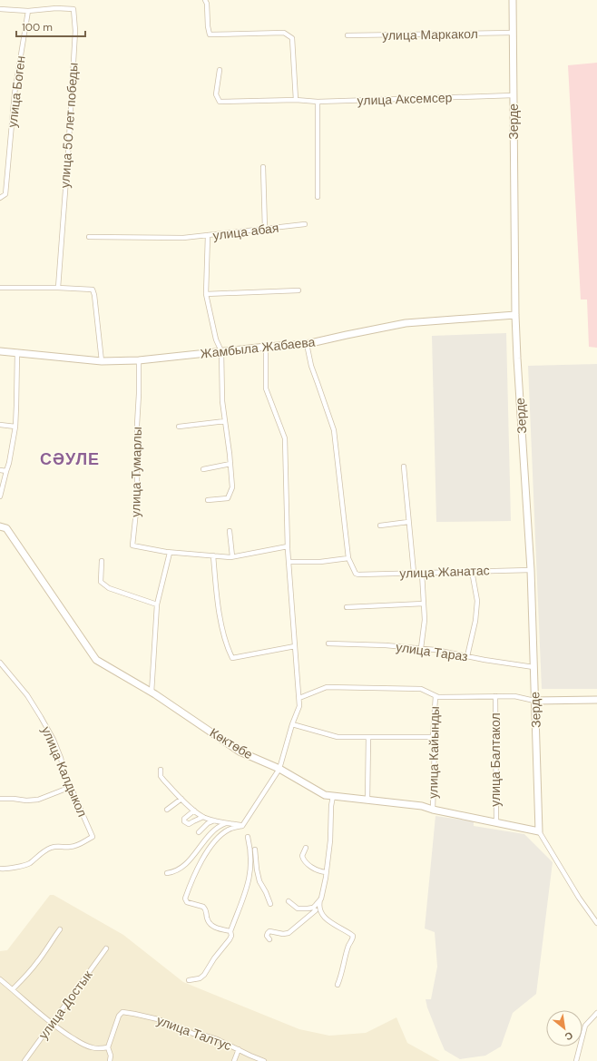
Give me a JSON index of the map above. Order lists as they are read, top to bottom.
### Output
{
  "streets": {
    "street": [
      "улица Маркакол",
      "улица Боген",
      "улица Аксемсер",
      "Зерде",
      "улица 50 лет победы",
      "улица абая",
      "Жамбыла Жабаева",
      "улица Тумарлы",
      "улица Жанатас",
      "улица Тараз",
      "Көктөбе",
      "улица Кайынды",
      "улица Балтакол",
      "улица Калдыкол",
      "улица Достык",
      "улица Талтус"
    ]
  },
  "crossings": [
    ["улица Маркакол", "Зерде"],
    ["улица Боген", "улица 50 лет победы"],
    ["улица Аксемсер", "Зерде"],
    ["Зерде", "Жамбыла Жабаева"],
    ["Зерде", "улица Жанатас"],
    ["Зерде", "улица Тараз"],
    ["Зерде", "Көктөбе"],
    ["улица абая", "Жамбыла Жабаева"],
    ["Жамбыла Жабаева", "улица Тумарлы"],
    ["Көктөбе", "улица Кайынды"],
    ["Көктөбе", "улица Балтакол"]
  ],
  "districts": ["СӘУЛЕ"],
  "scale_bar": "100 m",
  "north": "bottom right"
}
